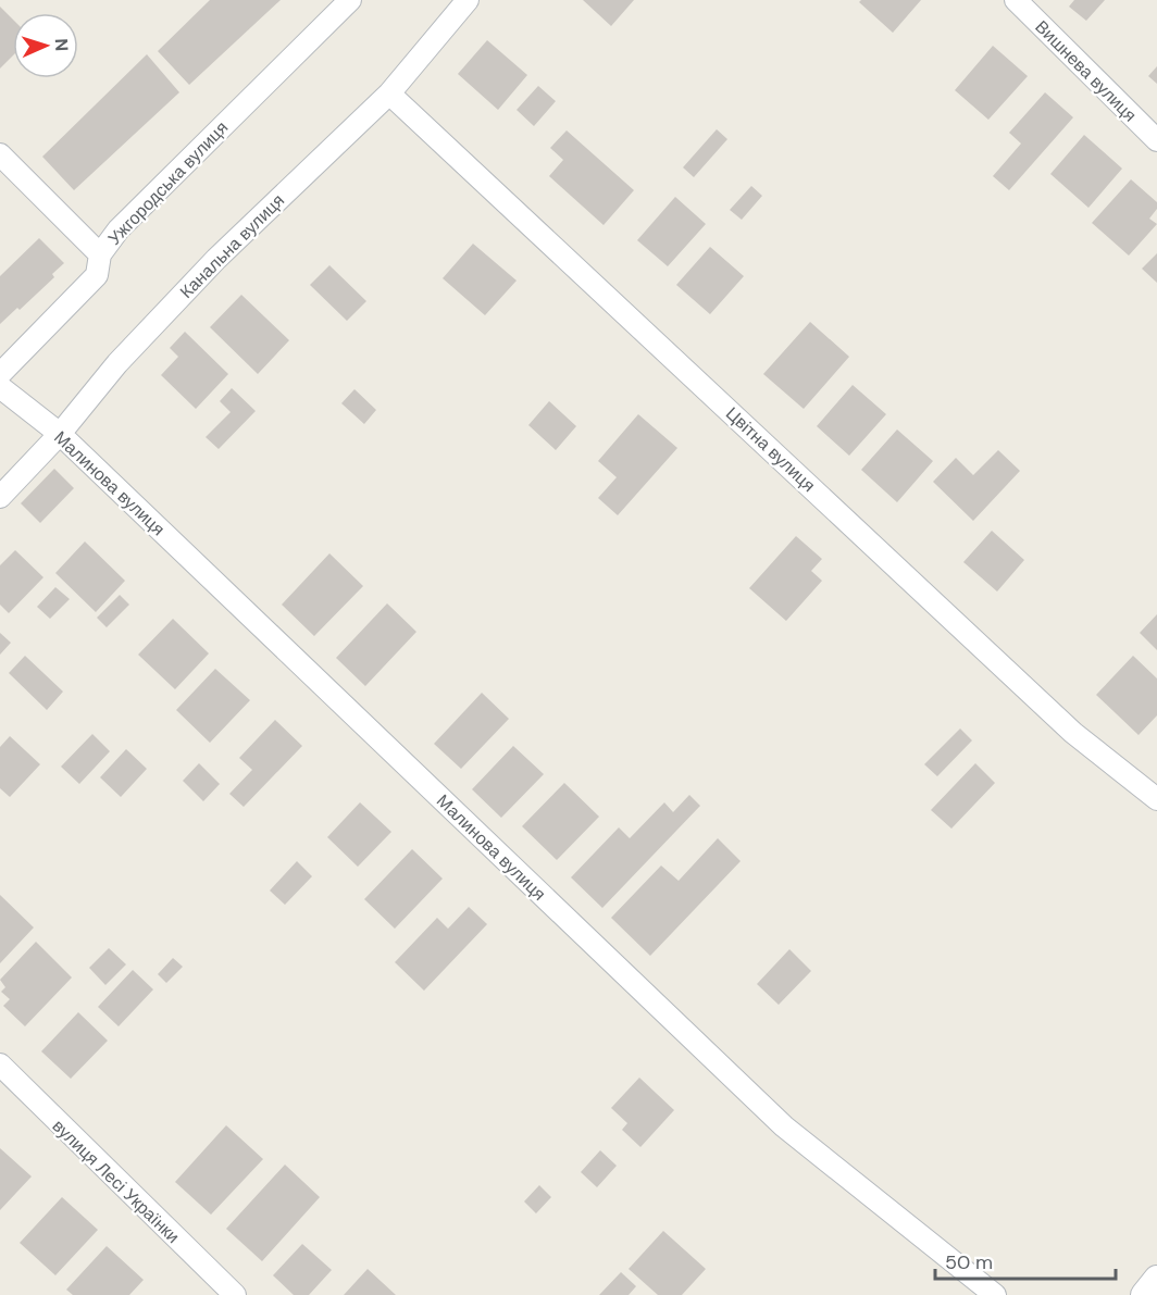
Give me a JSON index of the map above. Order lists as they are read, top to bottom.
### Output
{
  "streets": {
    "street": [
      "Вишнева вулиця",
      "Ужгородська вулиця",
      "Канальна вулиця",
      "Цвітна вулиця",
      "Малинова вулиця",
      "вулиця Лесі Українки"
    ]
  },
  "crossings": [
    ["Канальна вулиця", "Цвітна вулиця"],
    ["Канальна вулиця", "Малинова вулиця"]
  ],
  "scale_bar": "50 m",
  "north": "right"
}
